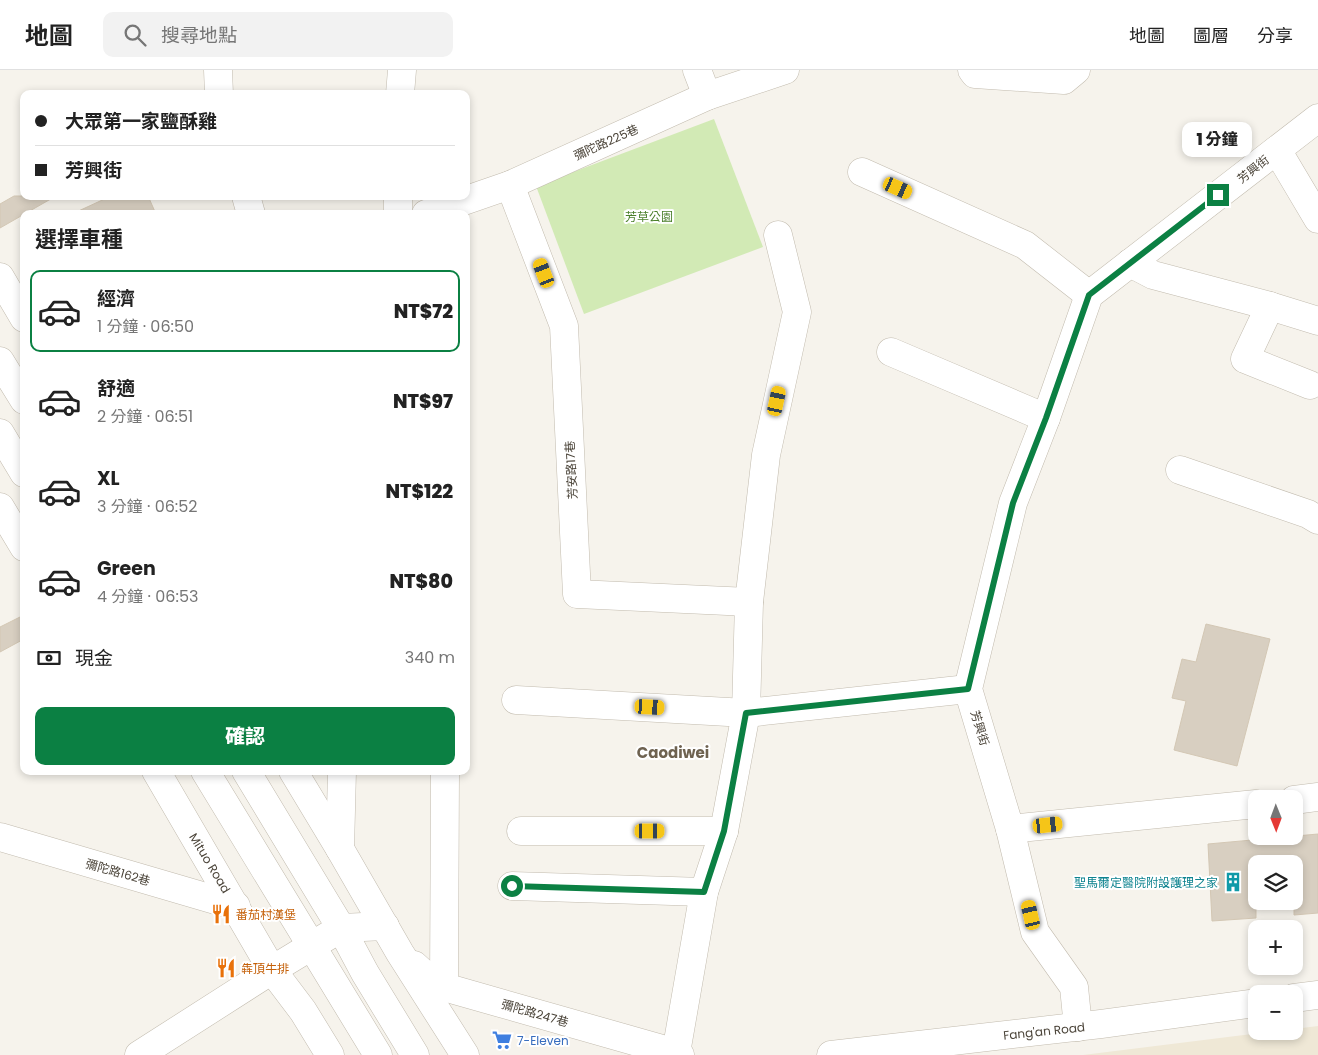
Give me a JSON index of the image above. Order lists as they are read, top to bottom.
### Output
{
  "streets": {
    "street": [
      "彌陀路225巷",
      "芳興街",
      "芳安路17巷",
      "Mituo Road",
      "彌陀路162巷",
      "彌陀路247巷",
      "Fang'an Road"
    ]
  },
  "crossings": [
    ["彌陀路225巷", "芳安路17巷"],
    ["芳興街", "Fang'an Road"],
    ["Mituo Road", "彌陀路162巷"]
  ],
  "districts": ["Caodiwei"],
  "parks": ["芳草公園"],
  "places": {
    "building": ["聖馬爾定醫院附設護理之家"],
    "restaurant": ["番茄村漢堡", "犇頂牛排"],
    "supermarket": ["7-Eleven"]
  },
  "north": "bottom",
  "page": {
    "header": "地圖",
    "search": "搜尋地點",
    "nav": ["地圖", "圖層", "分享"],
    "banner": ["大眾第一家鹽酥雞", "芳興街"],
    "bubble": "1 分鐘",
    "heading": "選擇車種",
    "list": [
      {
        "name": "經濟",
        "note": "1 分鐘 · 06:50",
        "value": "NT$72"
      },
      {
        "name": "舒適",
        "note": "2 分鐘 · 06:51",
        "value": "NT$97"
      },
      {
        "name": "XL",
        "note": "3 分鐘 · 06:52",
        "value": "NT$122"
      },
      {
        "name": "Green",
        "note": "4 分鐘 · 06:53",
        "value": "NT$80"
      }
    ],
    "pay": ["現金", "340 m"],
    "buttons": "確認",
    "map_buttons": ["+", "−"]
  }
}
